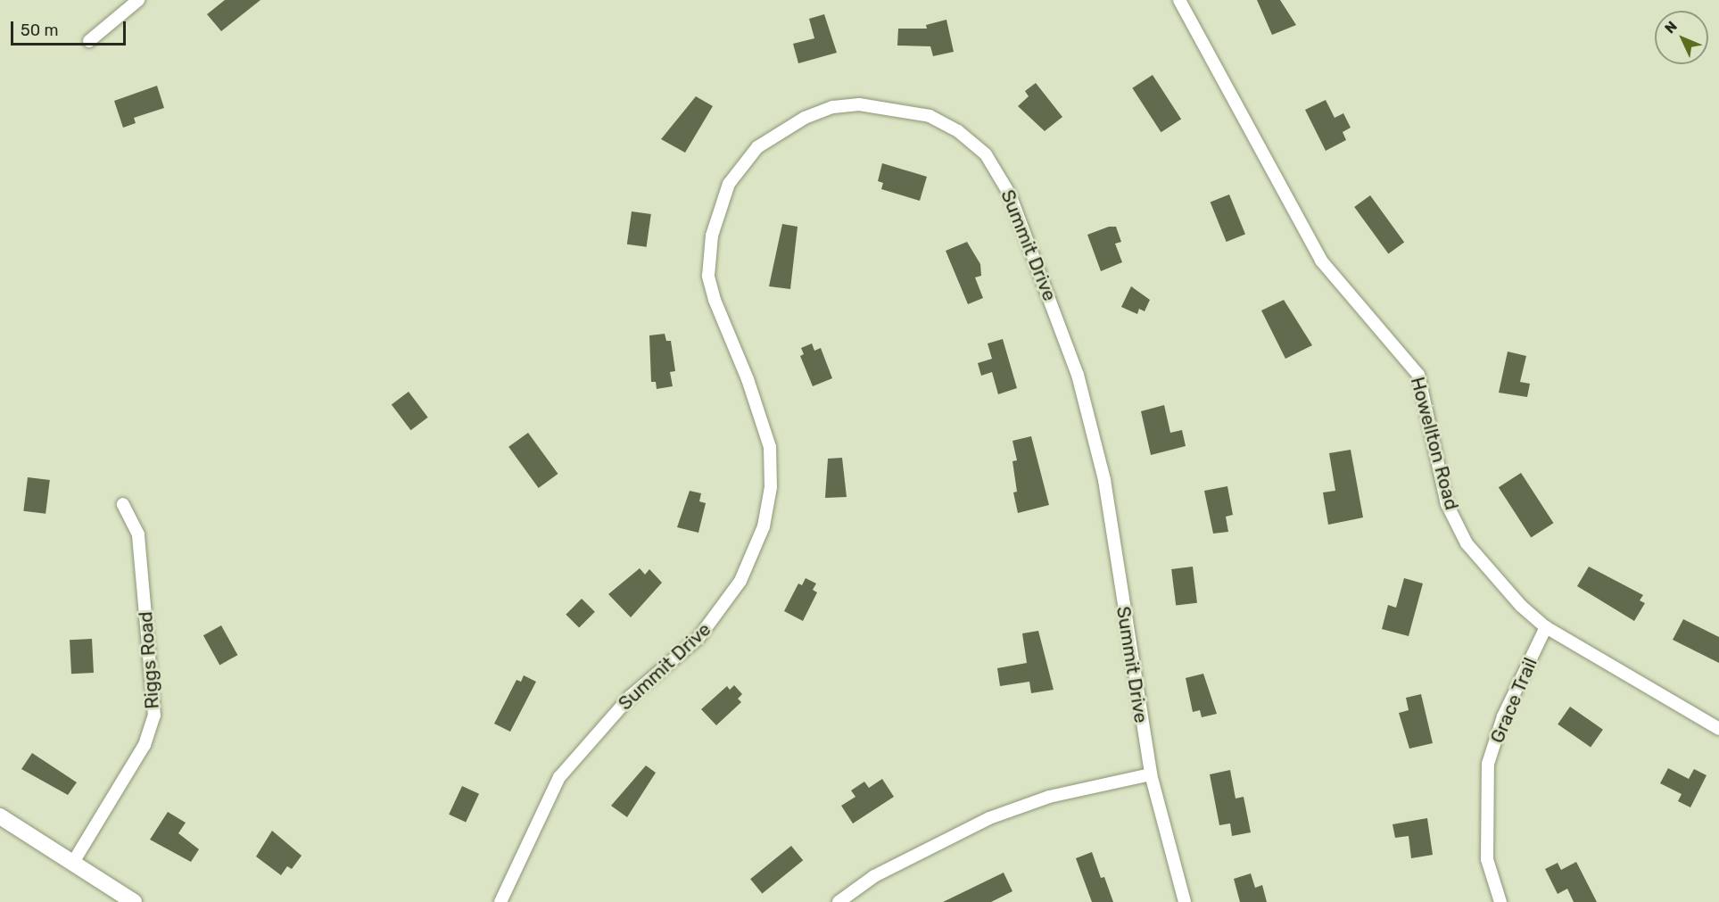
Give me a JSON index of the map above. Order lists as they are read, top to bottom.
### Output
{
  "streets": {
    "street": [
      "Summit Drive",
      "Howellton Road",
      "Riggs Road",
      "Grace Trail"
    ]
  },
  "crossings": [
    ["Howellton Road", "Grace Trail"]
  ],
  "scale_bar": "50 m",
  "north": "top left"
}
